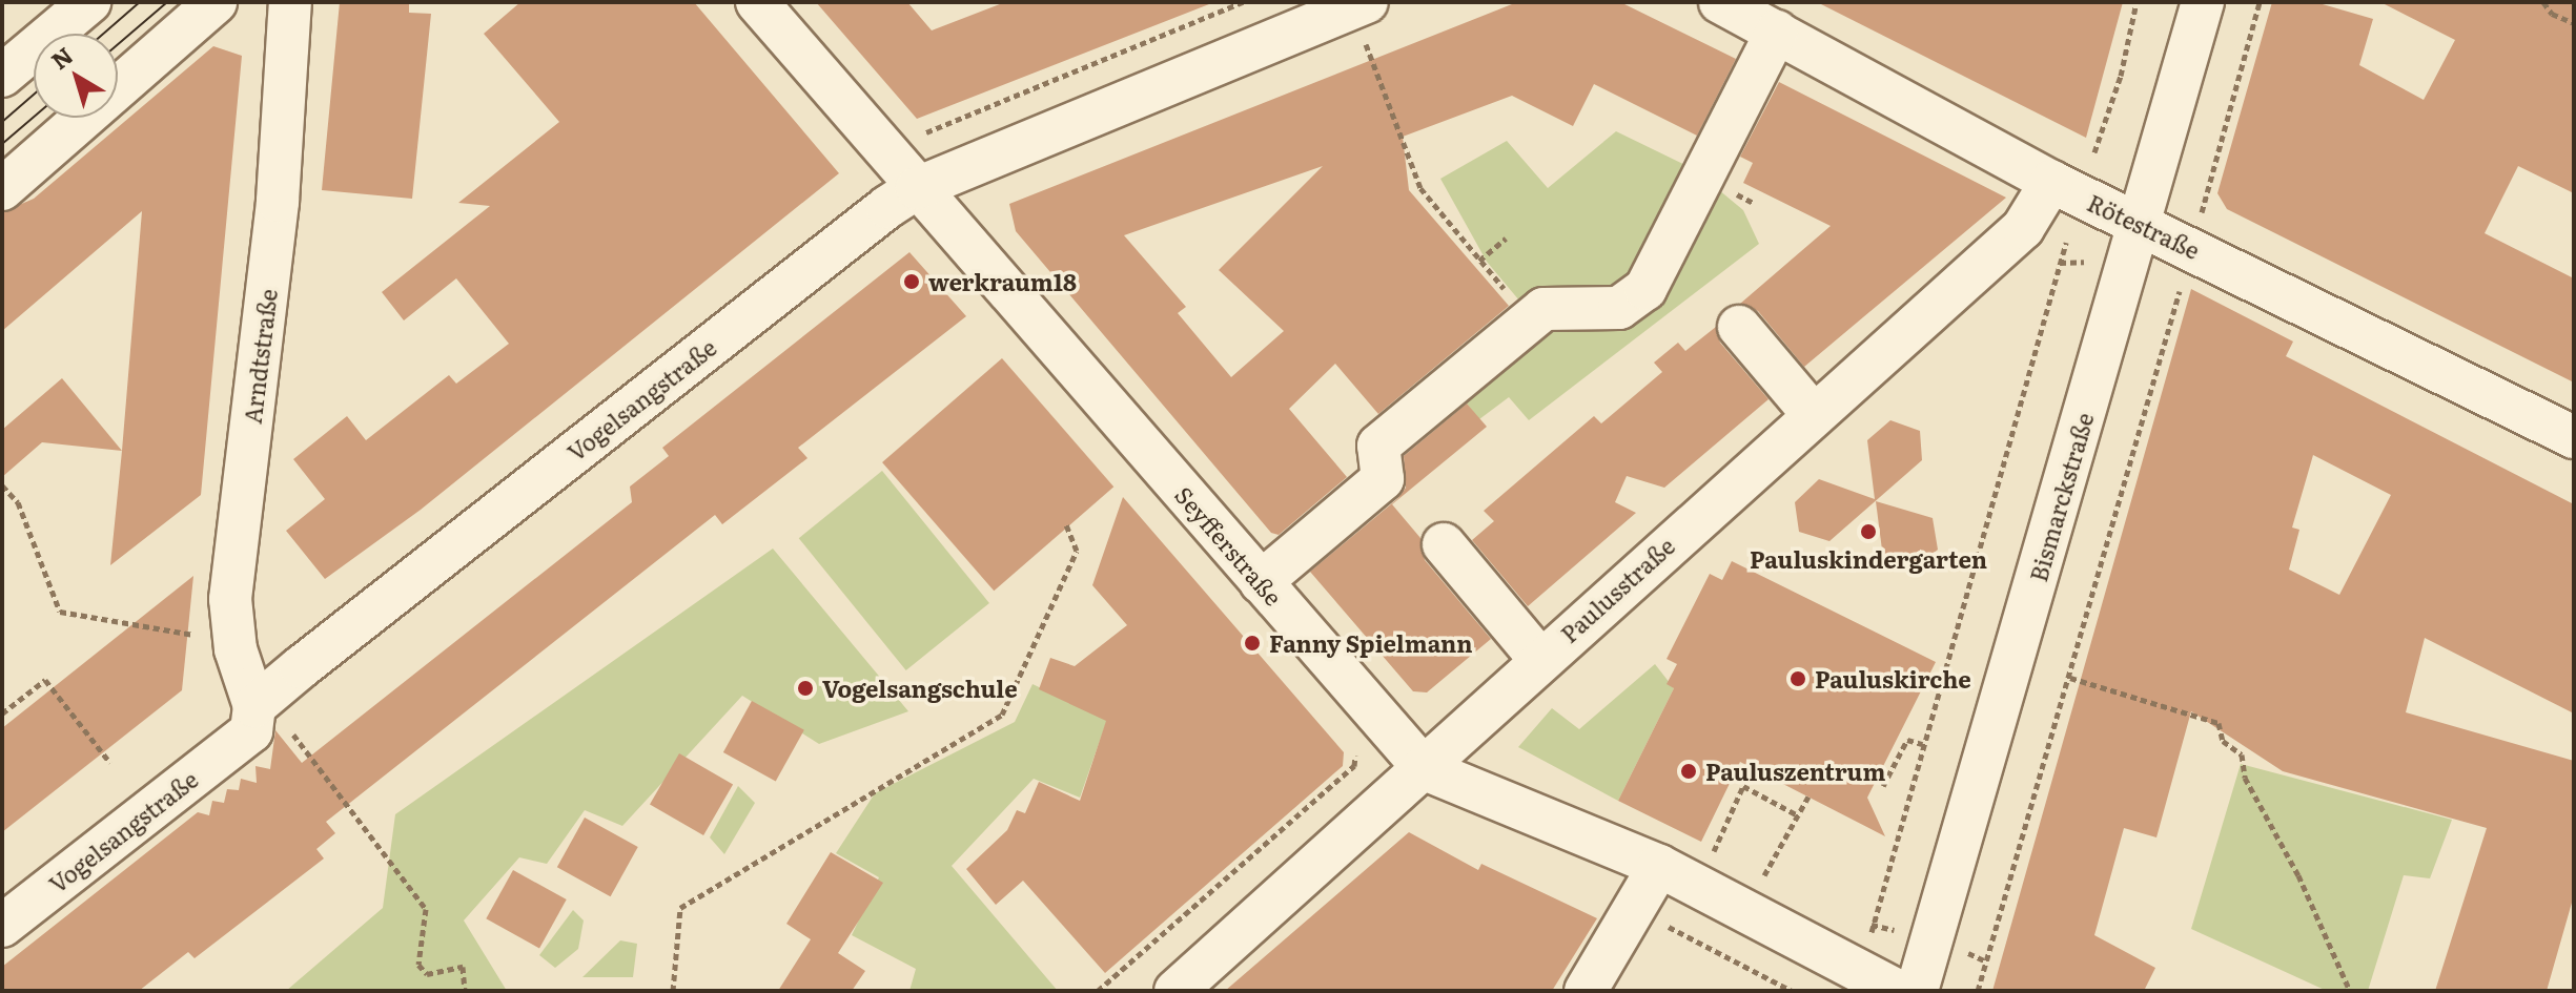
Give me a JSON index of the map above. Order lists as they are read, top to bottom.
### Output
{
  "streets": {
    "street": [
      "Rötestraße",
      "Arndtstraße",
      "Vogelsangstraße",
      "Bismarckstraße",
      "Seyfferstraße",
      "Paulusstraße"
    ]
  },
  "crossings": [
    ["Rötestraße", "Bismarckstraße"],
    ["Rötestraße", "Paulusstraße"],
    ["Arndtstraße", "Vogelsangstraße"],
    ["Vogelsangstraße", "Seyfferstraße"],
    ["Seyfferstraße", "Paulusstraße"]
  ],
  "places": [
    "werkraum18",
    "Pauluskindergarten",
    "Fanny Spielmann",
    "Pauluskirche",
    "Vogelsangschule",
    "Pauluszentrum"
  ],
  "north": "top left"
}
